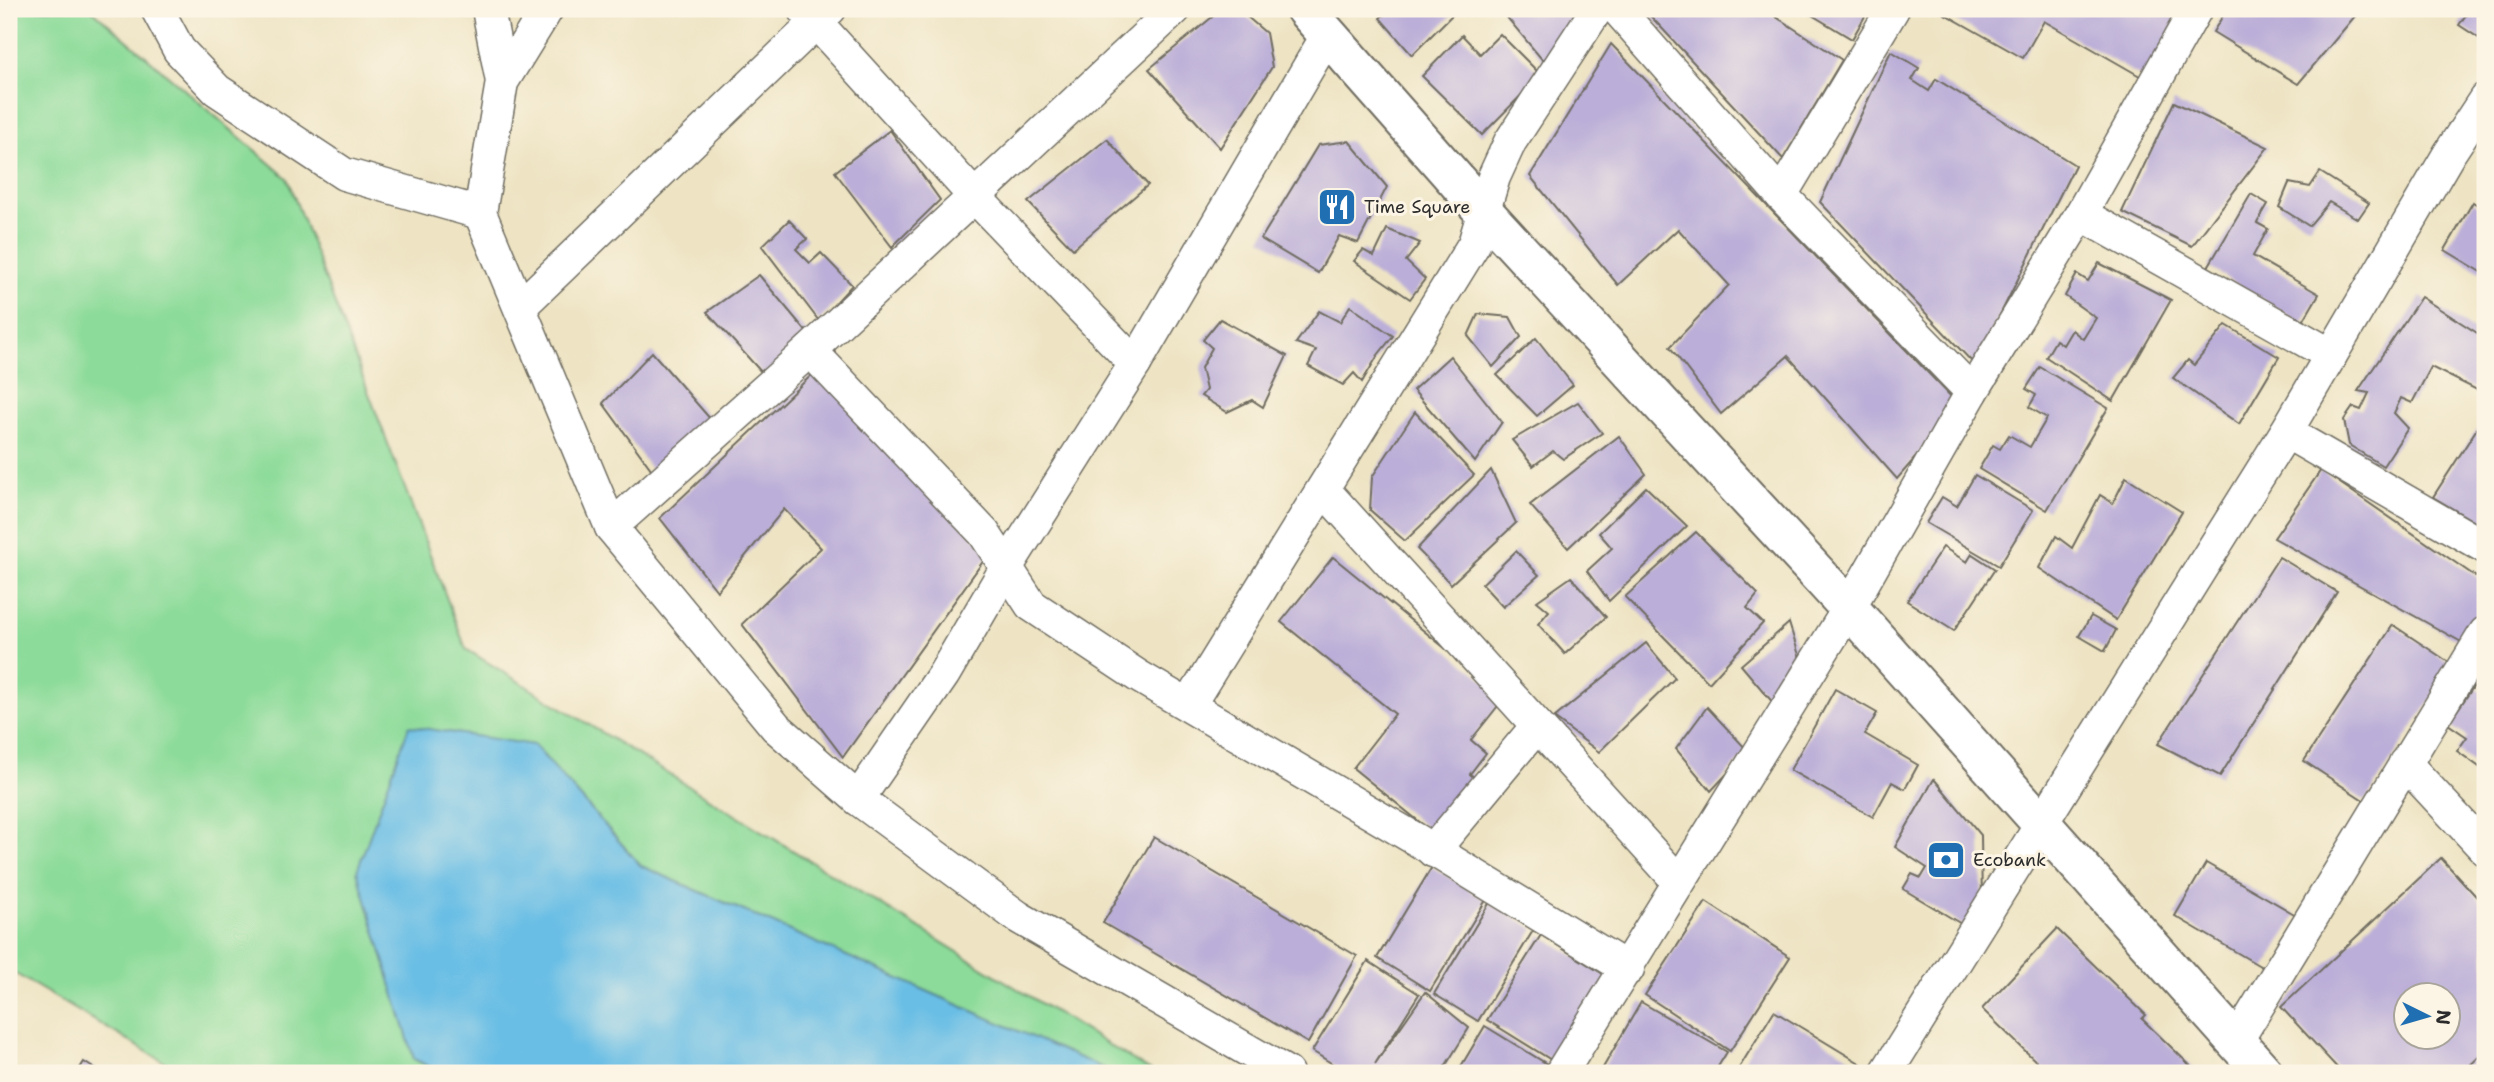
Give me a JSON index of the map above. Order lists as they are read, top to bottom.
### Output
{
  "places": {
    "restaurant": ["Time Square"],
    "bank": ["Ecobank"]
  },
  "north": "right"
}
